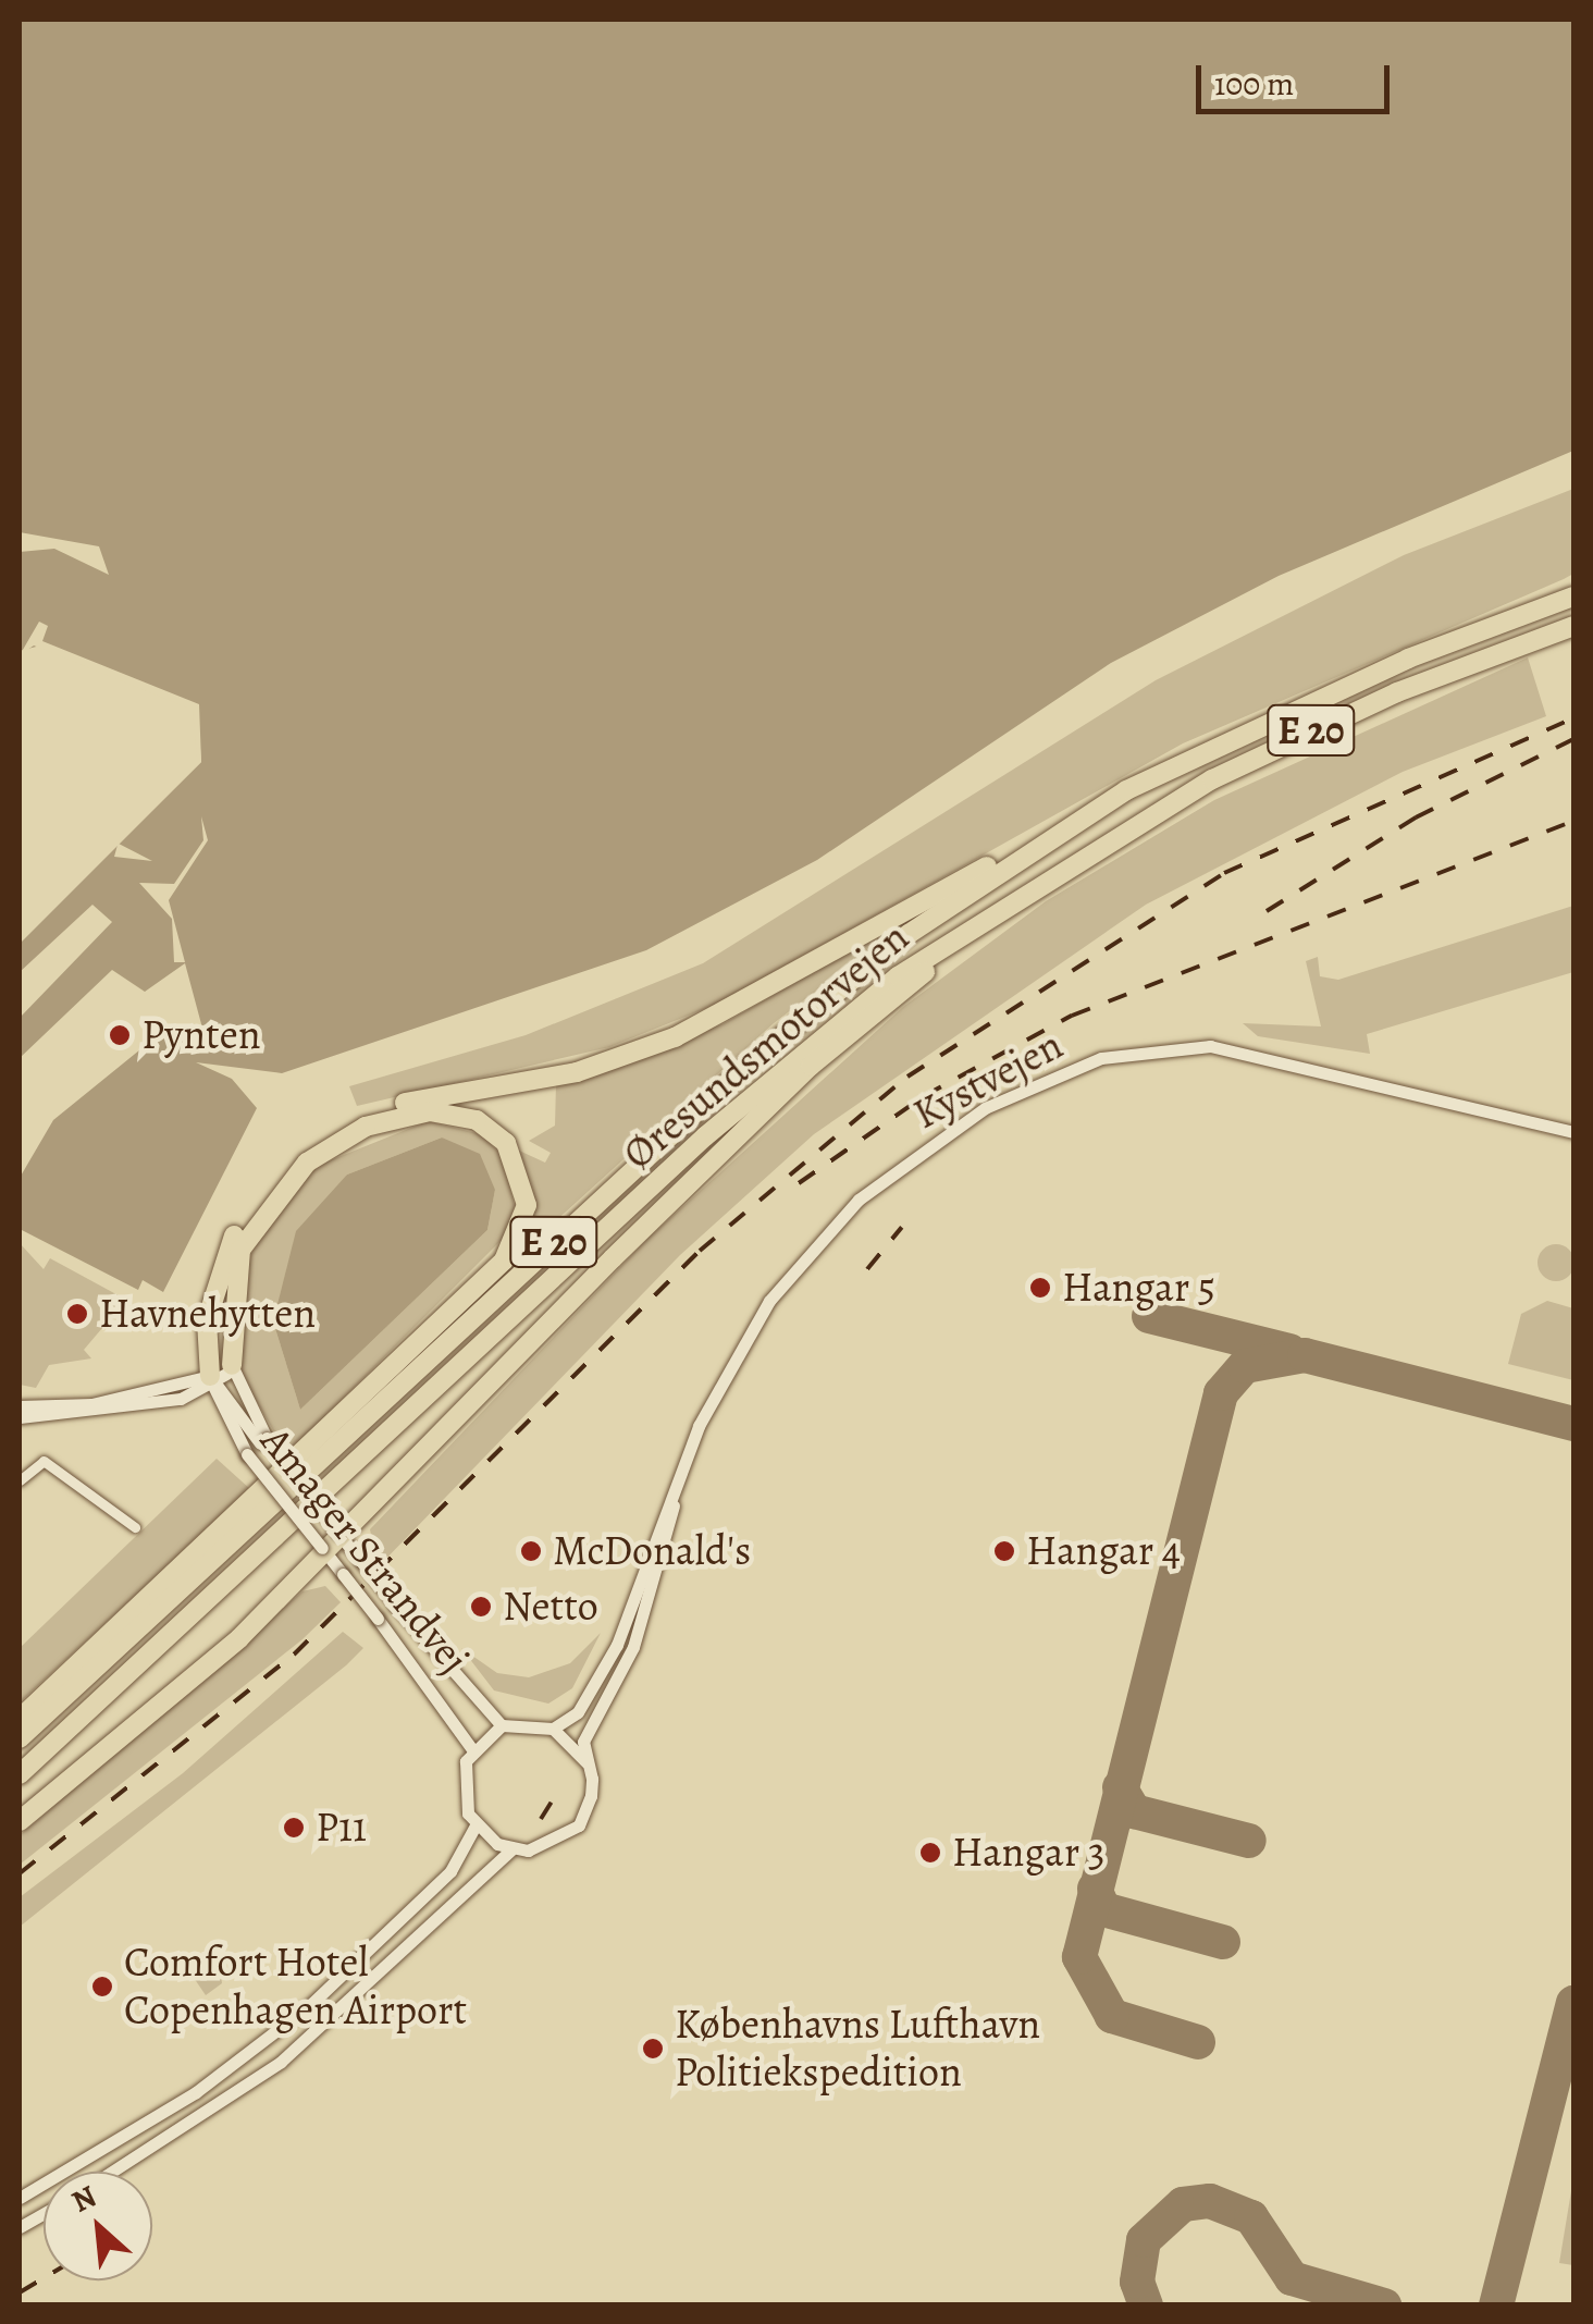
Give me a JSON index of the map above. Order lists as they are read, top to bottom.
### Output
{
  "streets": {
    "highway": ["E 20", "Øresundsmotorvejen"],
    "street": ["Kystvejen", "Amager Strandvej"]
  },
  "crossings": [
    ["Kystvejen", "Amager Strandvej"]
  ],
  "places": [
    "Pynten",
    "Hangar 5",
    "Havnehytten",
    "McDonald's",
    "Hangar 4",
    "Netto",
    "P11",
    "Hangar 3",
    "Comfort Hotel Copenhagen Airport",
    "Københavns Lufthavn Politiekspedition"
  ],
  "scale_bar": "100 m",
  "north": "top left"
}
